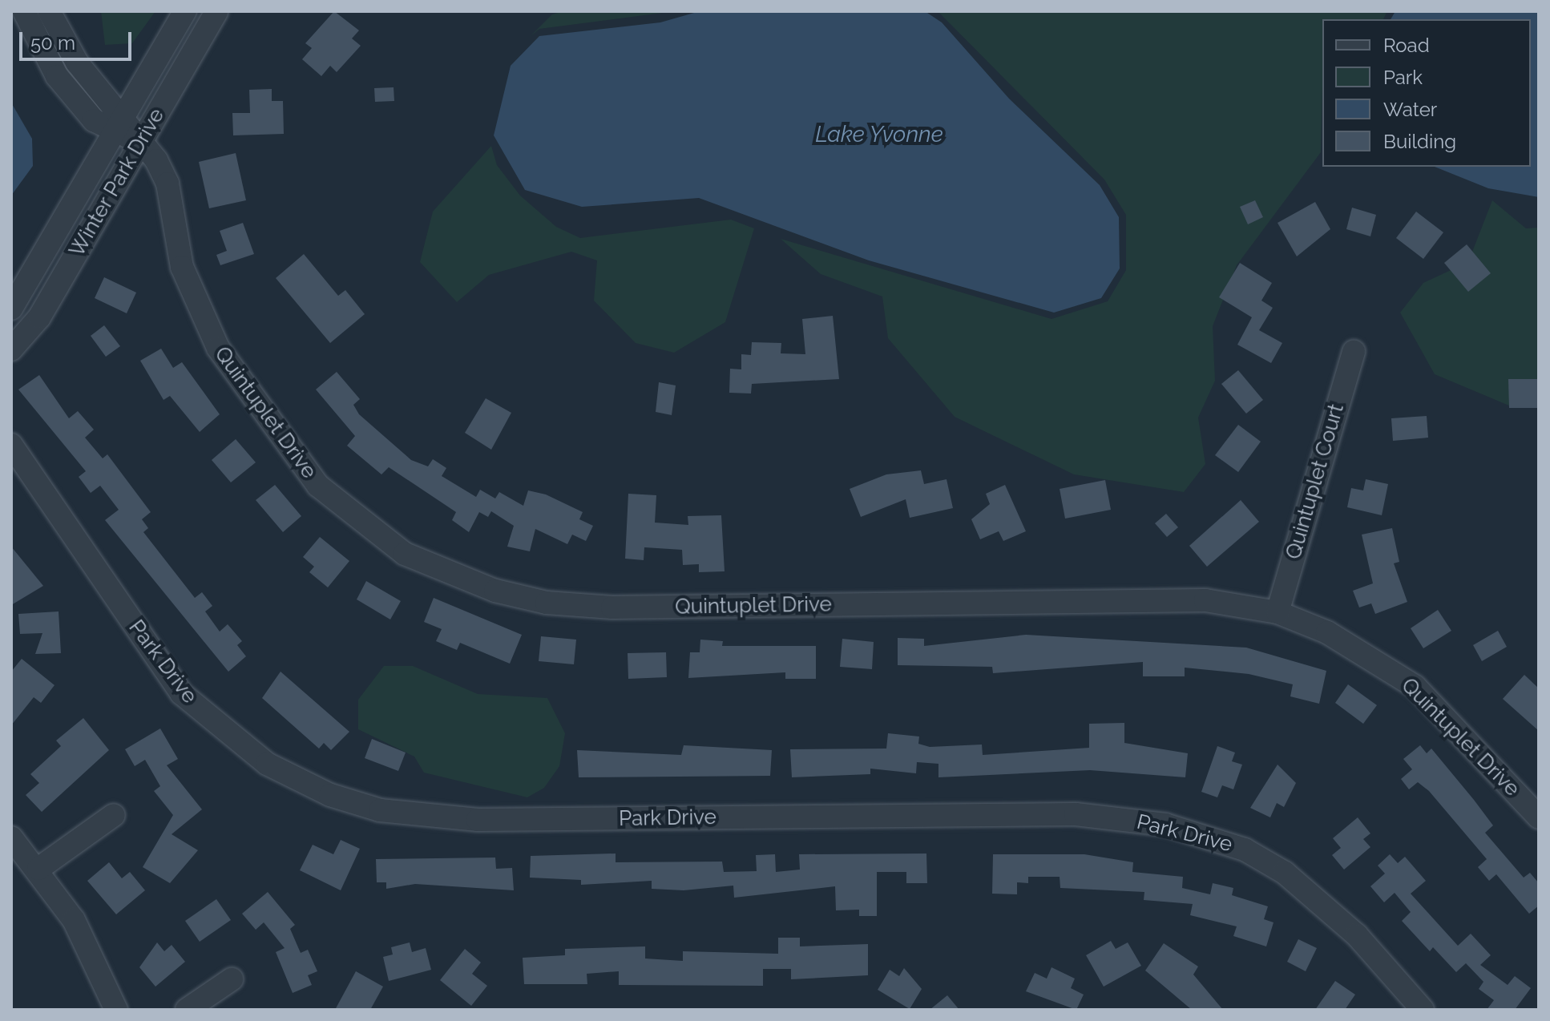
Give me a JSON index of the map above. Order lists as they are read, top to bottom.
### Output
{
  "streets": {
    "street": [
      "Winter Park Drive",
      "Quintuplet Drive",
      "Quintuplet Court",
      "Park Drive"
    ]
  },
  "crossings": [
    ["Winter Park Drive", "Quintuplet Drive"],
    ["Quintuplet Drive", "Quintuplet Court"]
  ],
  "water": ["Lake Yvonne"],
  "legend": [
    "Road",
    "Park",
    "Water",
    "Building"
  ],
  "scale_bar": "50 m"
}
